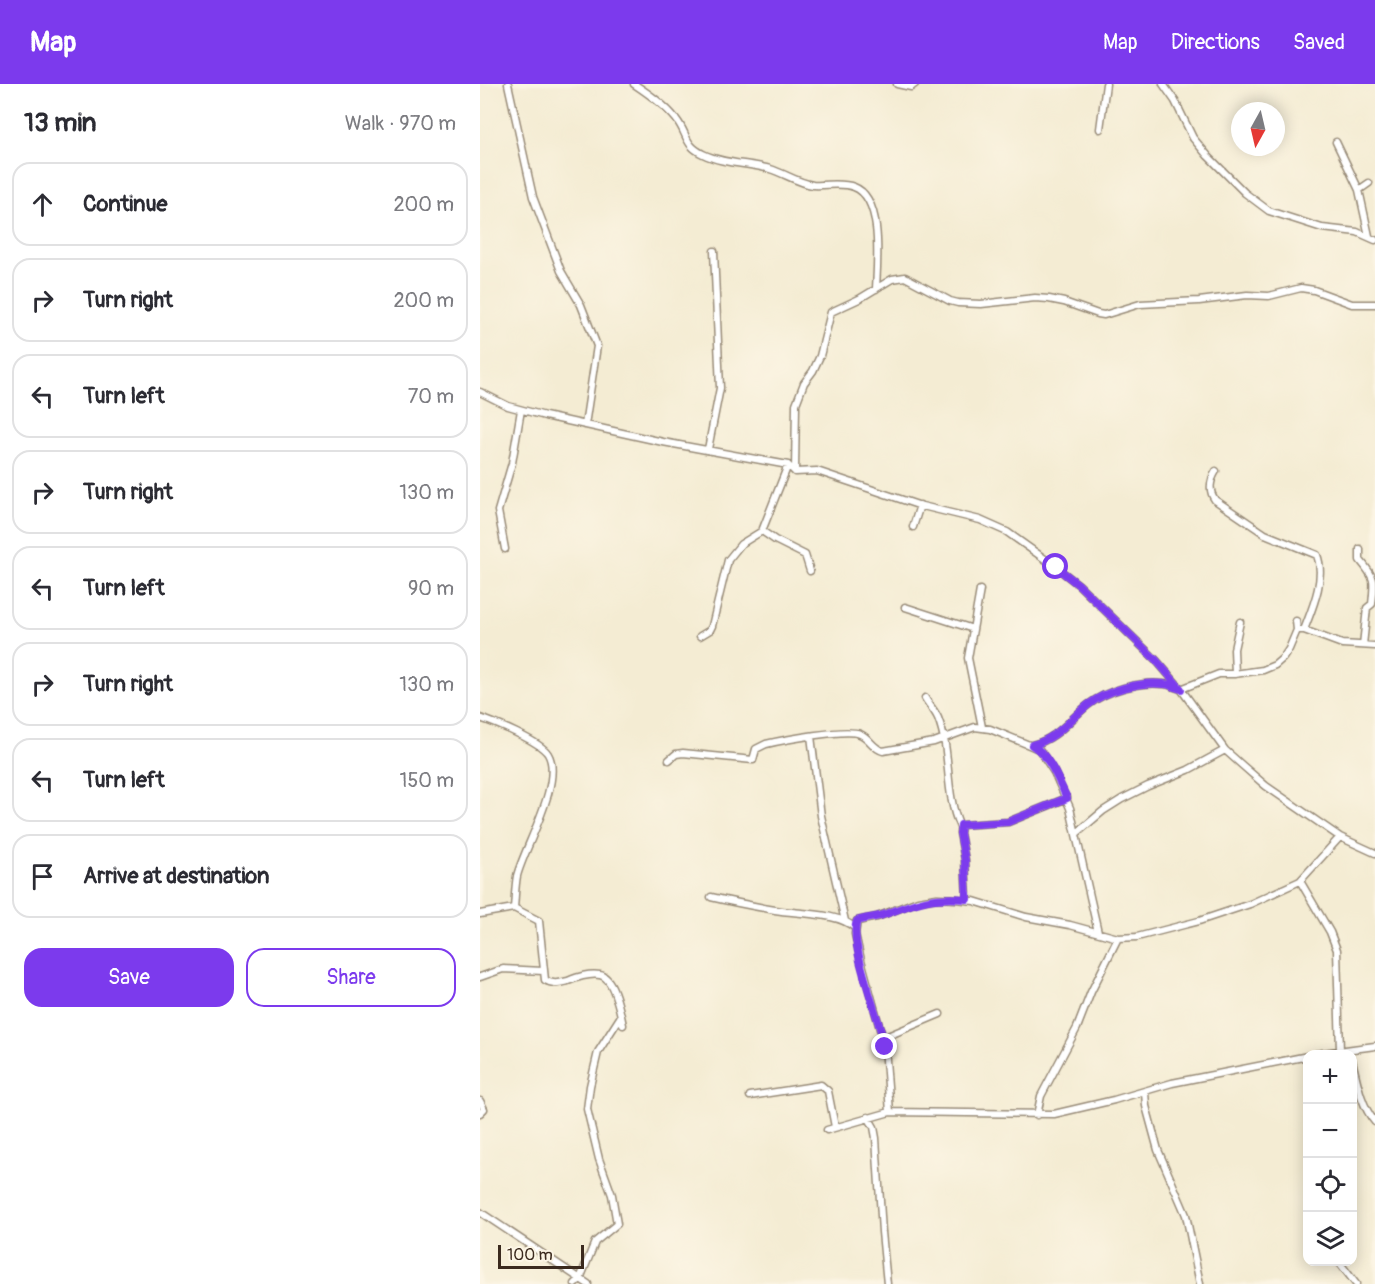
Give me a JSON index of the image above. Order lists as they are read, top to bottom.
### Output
{
  "scale_bar": "100 m",
  "north": "bottom",
  "page": {
    "header": "Map",
    "nav": ["Map", "Directions", "Saved"],
    "heading": ["13 min", "Walk · 970 m"],
    "list": [
      ["Continue", "200 m"],
      ["Turn right", "200 m"],
      ["Turn left", "70 m"],
      ["Turn right", "130 m"],
      ["Turn left", "90 m"],
      ["Turn right", "130 m"],
      ["Turn left", "150 m"],
      "Arrive at destination"
    ],
    "buttons": ["Save", "Share"],
    "map_buttons": ["+", "−"],
    "scale": "100 m"
  }
}
